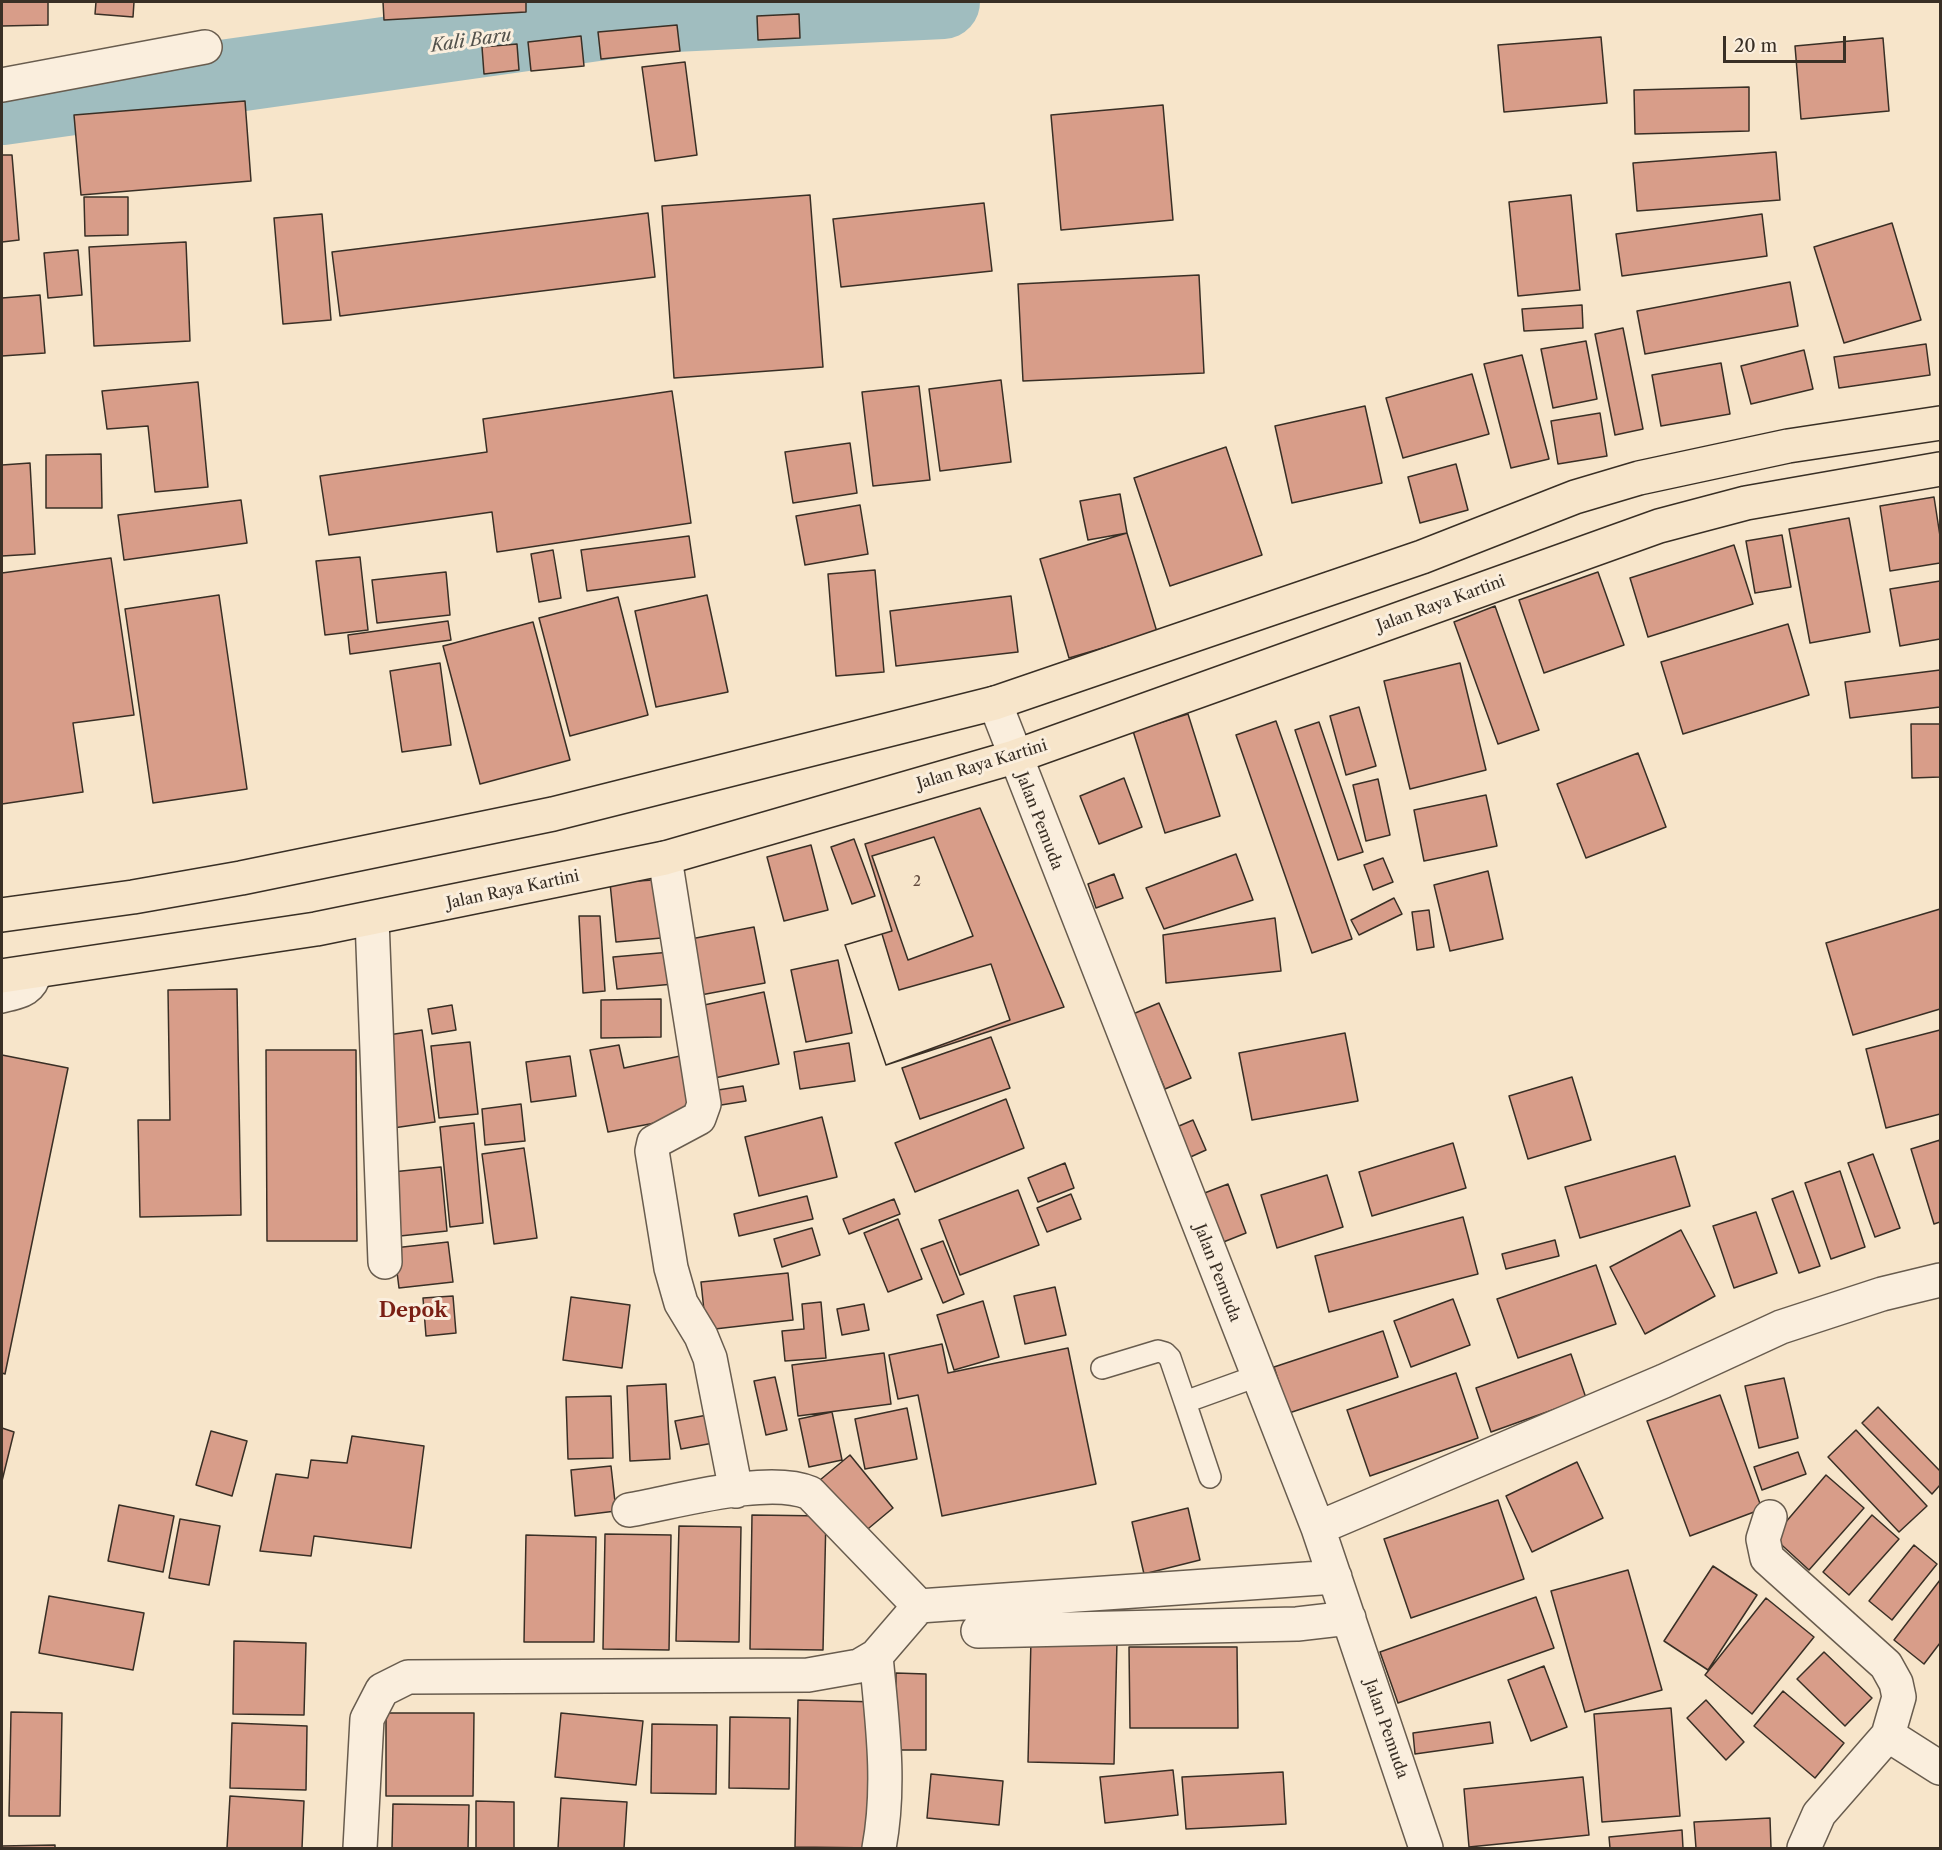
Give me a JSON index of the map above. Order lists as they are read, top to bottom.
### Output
{
  "streets": {
    "main road": ["Jalan Raya Kartini"],
    "street": ["Jalan Pemuda"]
  },
  "crossings": [
    ["Jalan Raya Kartini", "Jalan Pemuda"]
  ],
  "districts": ["Depok"],
  "water": ["Kali Baru"],
  "house_numbers": ["2"],
  "scale_bar": "20 m"
}
